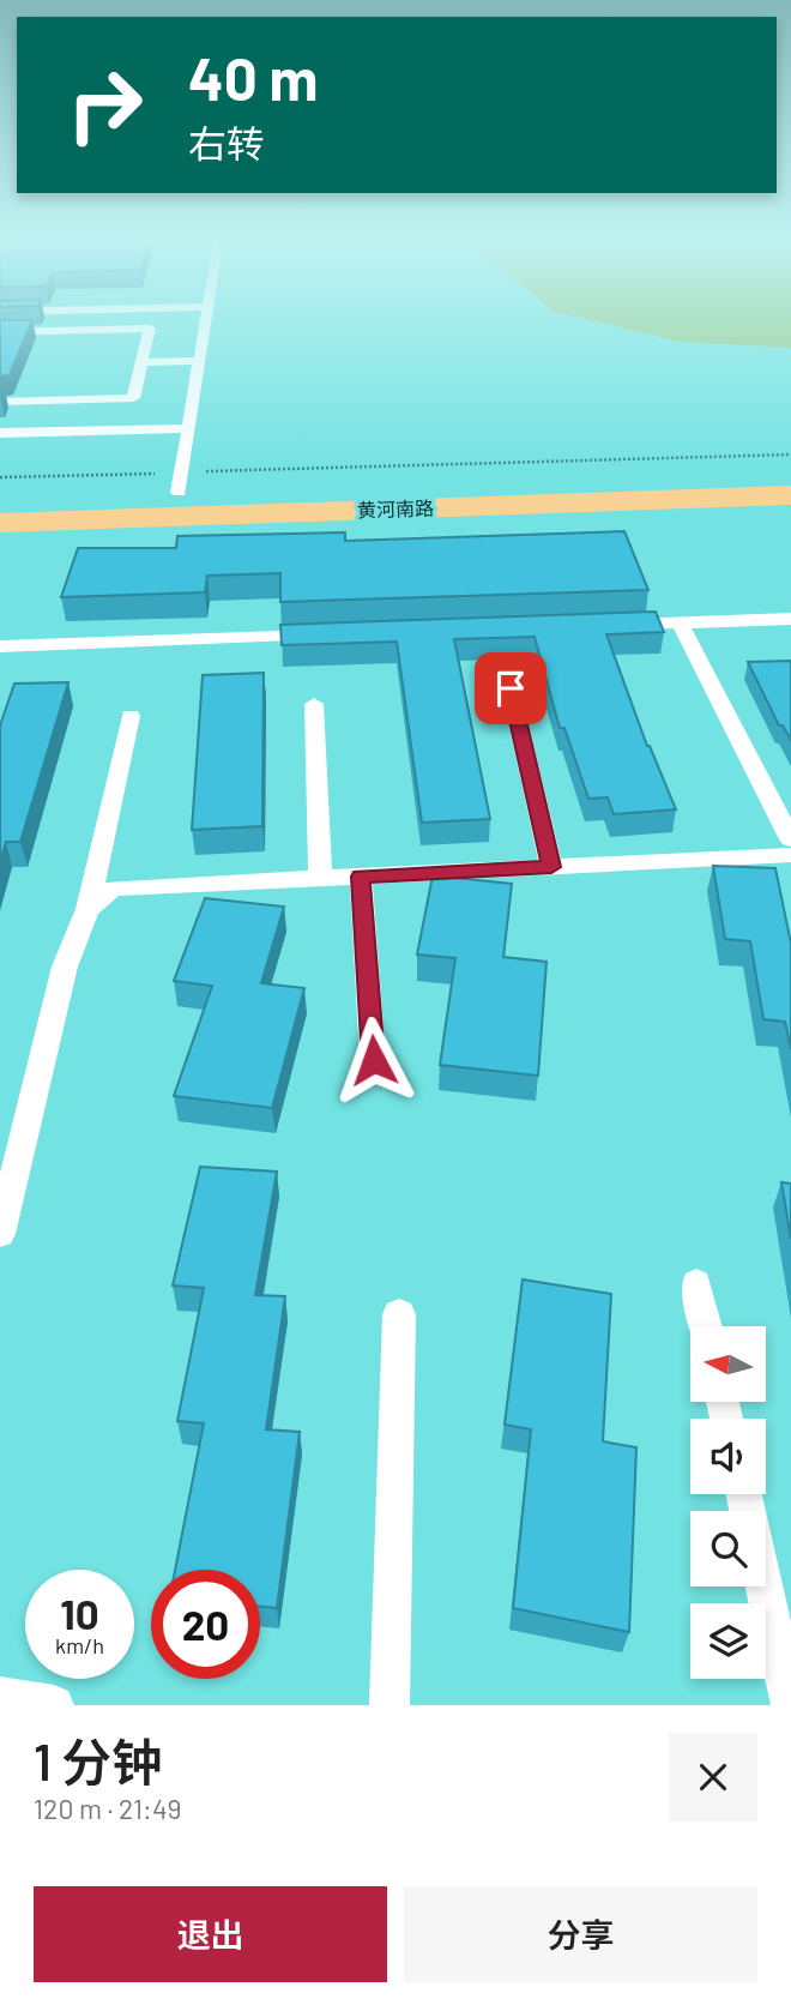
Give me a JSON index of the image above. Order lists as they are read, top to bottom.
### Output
{
  "streets": {
    "main road": ["黄河南路"]
  },
  "north": "left",
  "page": {
    "turn": ["40 m", "右转"],
    "speed": "10 km/h",
    "limit": "20",
    "heading": ["1 分钟", "120 m · 21:49"],
    "buttons": ["退出", "分享"]
  }
}
